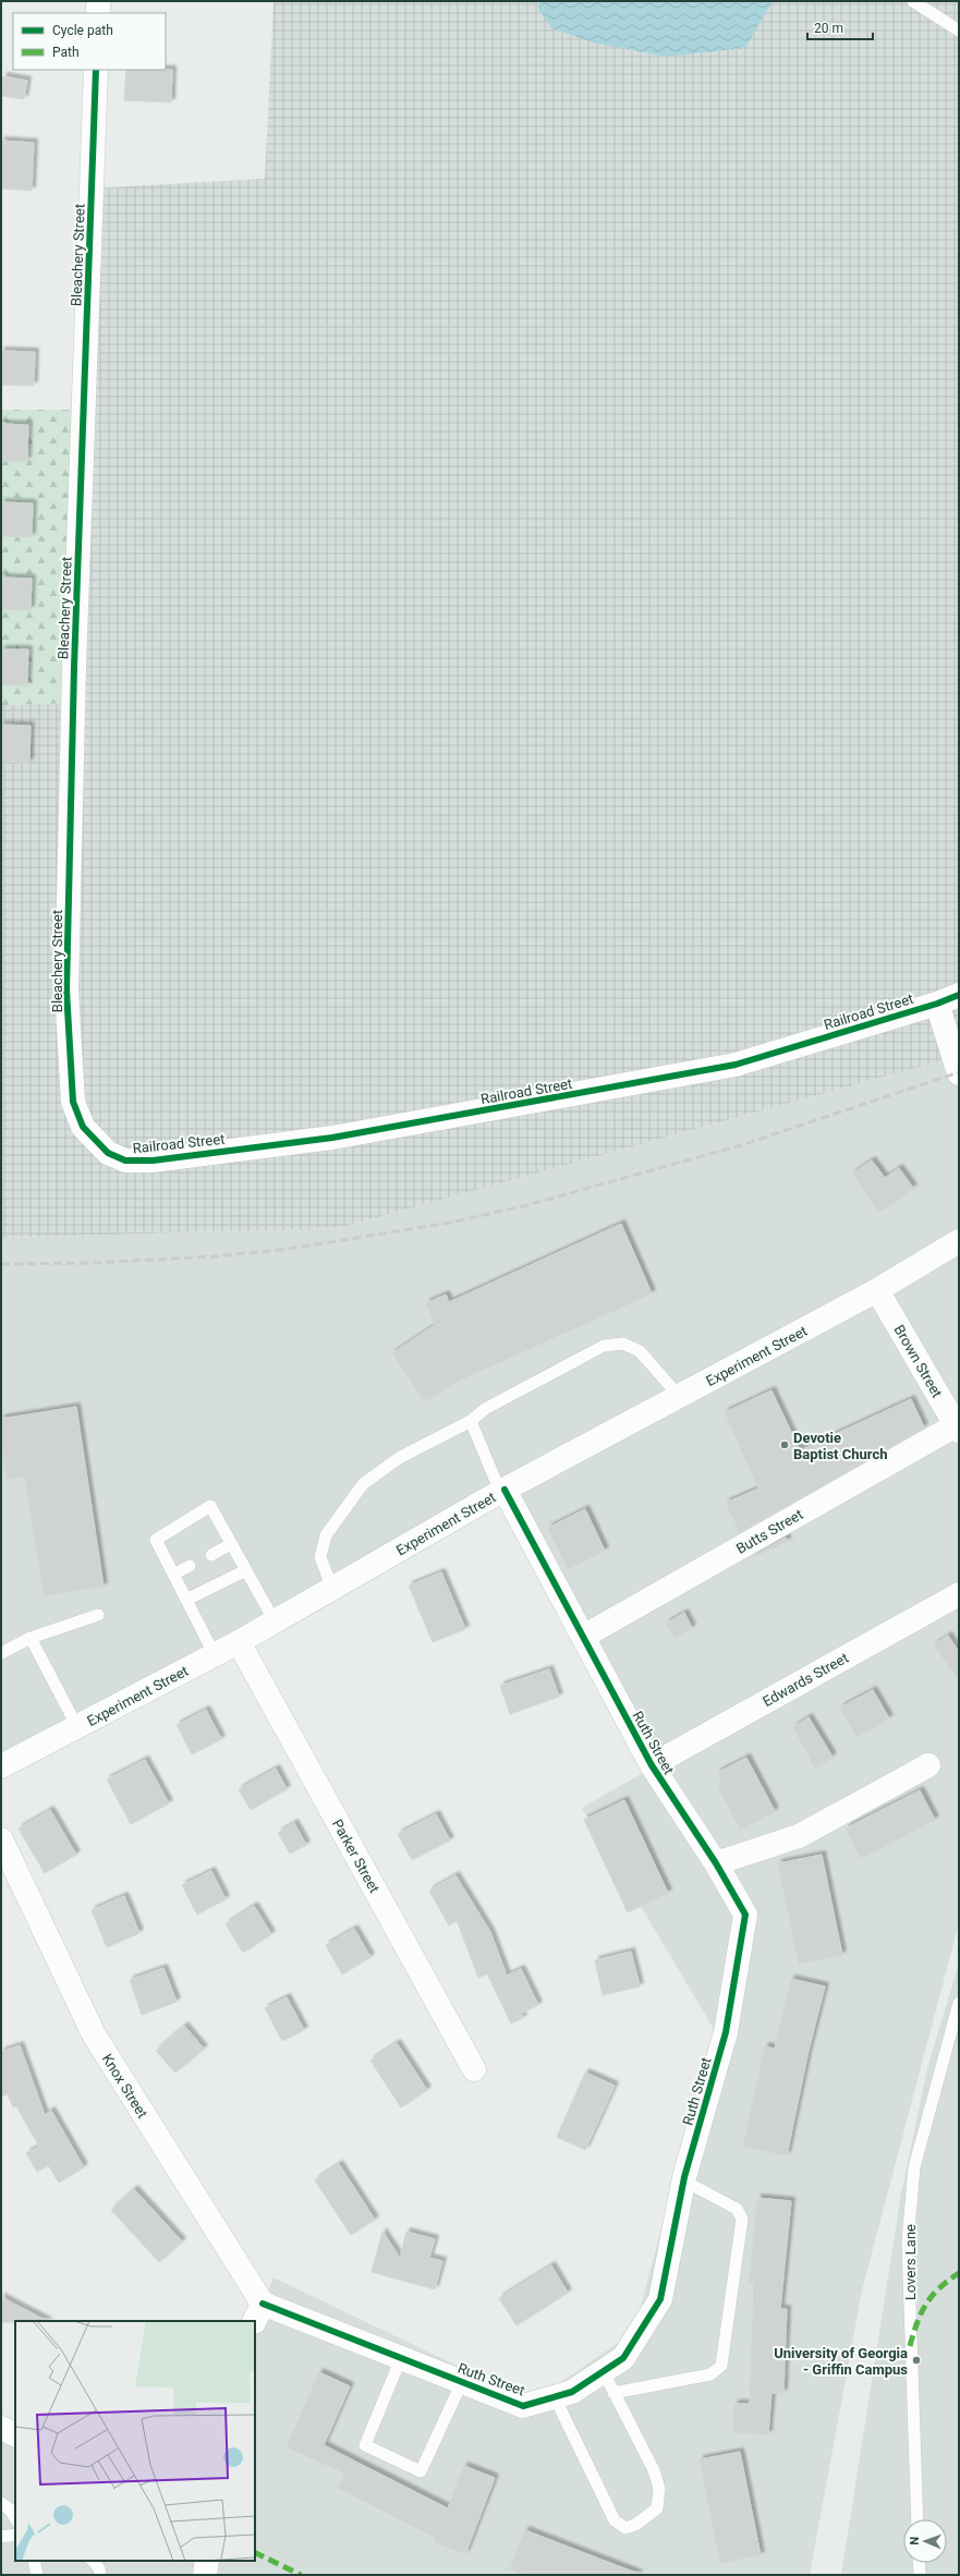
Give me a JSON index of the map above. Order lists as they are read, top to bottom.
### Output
{
  "streets": {
    "street": [
      "Bleachery Street",
      "Railroad Street",
      "Experiment Street",
      "Brown Street",
      "Butts Street",
      "Edwards Street",
      "Ruth Street",
      "Parker Street",
      "Knox Street"
    ],
    "lane": ["Lovers Lane"]
  },
  "crossings": [
    ["Bleachery Street", "Railroad Street"],
    ["Experiment Street", "Brown Street"],
    ["Experiment Street", "Ruth Street"],
    ["Experiment Street", "Parker Street"],
    ["Brown Street", "Butts Street"],
    ["Butts Street", "Ruth Street"],
    ["Edwards Street", "Ruth Street"],
    ["Ruth Street", "Knox Street"]
  ],
  "places": ["Devotie Baptist Church", "University of Georgia - Griffin Campus"],
  "legend": ["Cycle path", "Path"],
  "scale_bar": "20 m",
  "north": "left"
}
